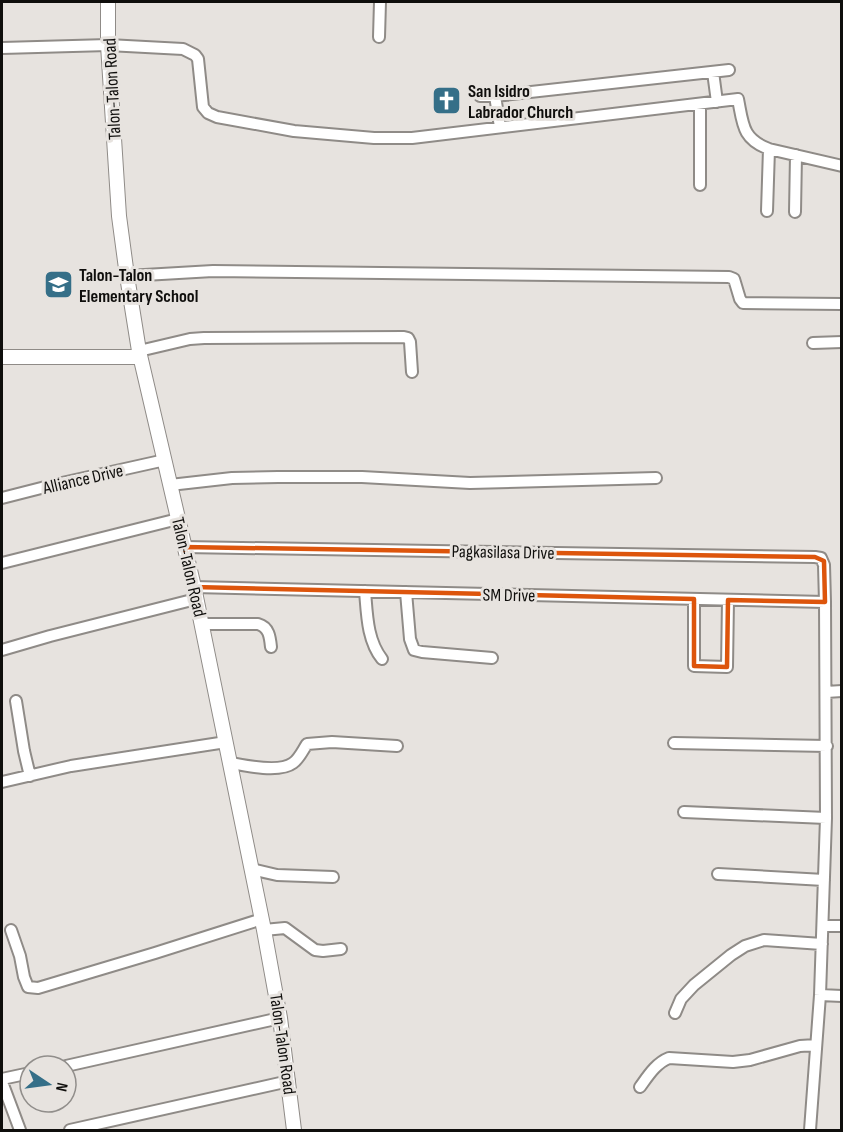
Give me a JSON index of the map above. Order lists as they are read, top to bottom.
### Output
{
  "streets": {
    "street": [
      "Talon-Talon Road",
      "Alliance Drive",
      "Pagkasilasa Drive",
      "SM Drive"
    ]
  },
  "crossings": [
    ["Talon-Talon Road", "Alliance Drive"],
    ["Talon-Talon Road", "Pagkasilasa Drive"],
    ["Talon-Talon Road", "SM Drive"],
    ["Pagkasilasa Drive", "SM Drive"]
  ],
  "places": {
    "church": ["San Isidro Labrador Church"],
    "school or university": ["Talon-Talon Elementary School"]
  },
  "north": "right"
}
